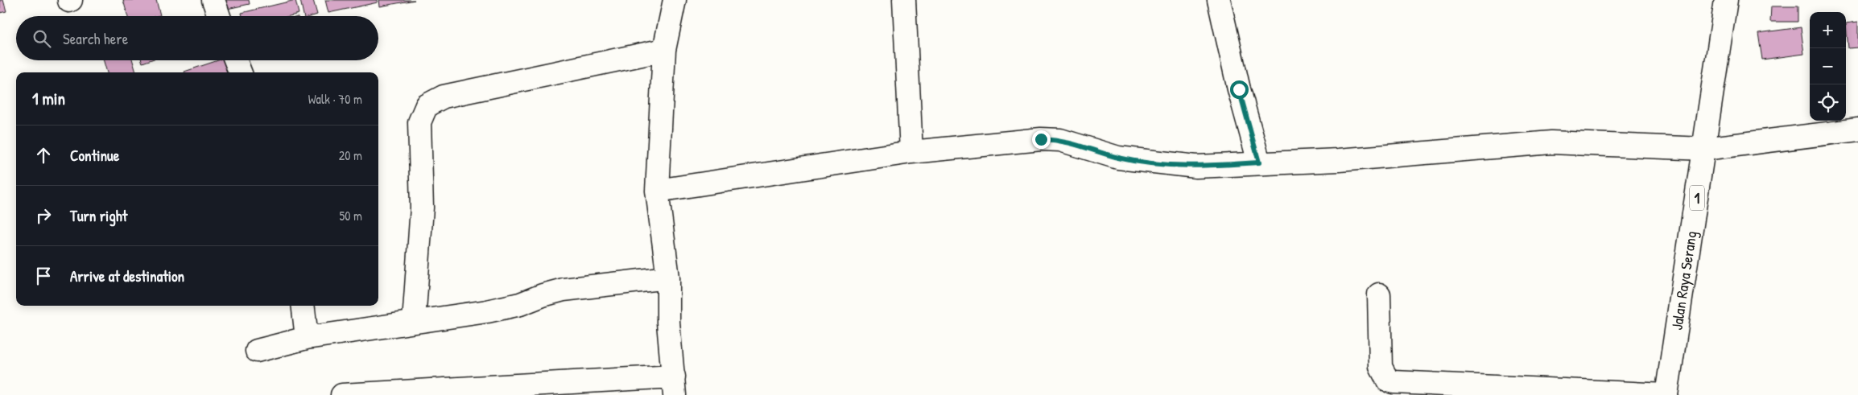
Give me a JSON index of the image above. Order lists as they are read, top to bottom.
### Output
{
  "streets": {
    "main road": ["1", "Jalan Raya Serang"]
  },
  "page": {
    "map_buttons": ["+", "−"],
    "search": "Search here",
    "heading": ["1 min", "Walk · 70 m"],
    "list": [
      ["Continue", "20 m"],
      ["Turn right", "50 m"],
      "Arrive at destination"
    ]
  }
}
